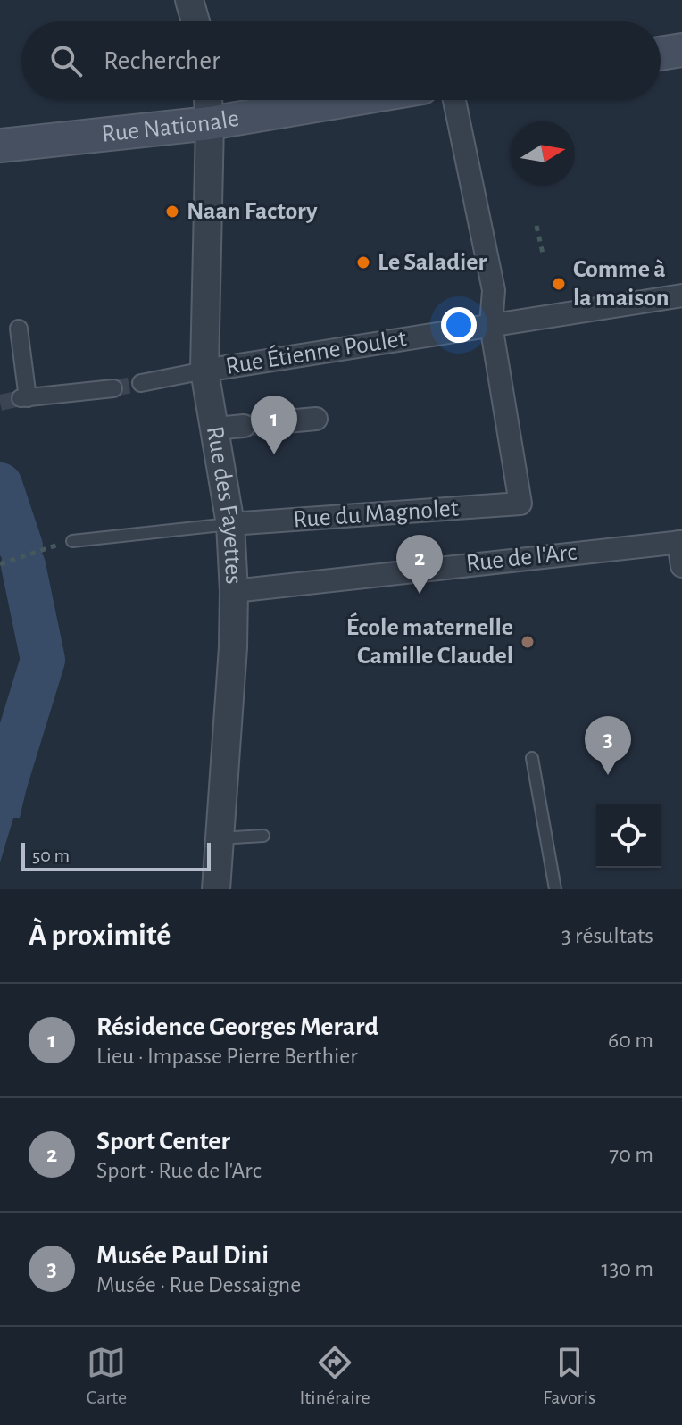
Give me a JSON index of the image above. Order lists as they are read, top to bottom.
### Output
{
  "streets": {
    "main road": ["Rue Nationale"],
    "street": [
      "Rue Étienne Poulet",
      "Rue des Fayettes",
      "Rue du Magnolet",
      "Rue de l'Arc"
    ]
  },
  "crossings": [
    ["Rue Nationale", "Rue des Fayettes"],
    ["Rue Étienne Poulet", "Rue des Fayettes"],
    ["Rue Étienne Poulet", "Rue du Magnolet"],
    ["Rue des Fayettes", "Rue du Magnolet"],
    ["Rue des Fayettes", "Rue de l'Arc"]
  ],
  "places": [
    "Naan Factory",
    "Le Saladier",
    "Comme à la maison",
    "École maternelle Camille Claudel"
  ],
  "scale_bar": "50 m",
  "north": "right",
  "page": {
    "search": "Rechercher",
    "pins": ["1", "2", "3"],
    "scale": "50 m",
    "heading": ["À proximité", "3 résultats"],
    "list": [
      {
        "mark": "1",
        "name": "Résidence Georges Merard",
        "note": "Lieu · Impasse Pierre Berthier",
        "value": "60 m"
      },
      {
        "mark": "2",
        "name": "Sport Center",
        "note": "Sport · Rue de l'Arc",
        "value": "70 m"
      },
      {
        "mark": "3",
        "name": "Musée Paul Dini",
        "note": "Musée · Rue Dessaigne",
        "value": "130 m"
      }
    ],
    "nav": ["Carte", "Itinéraire", "Favoris"]
  }
}
